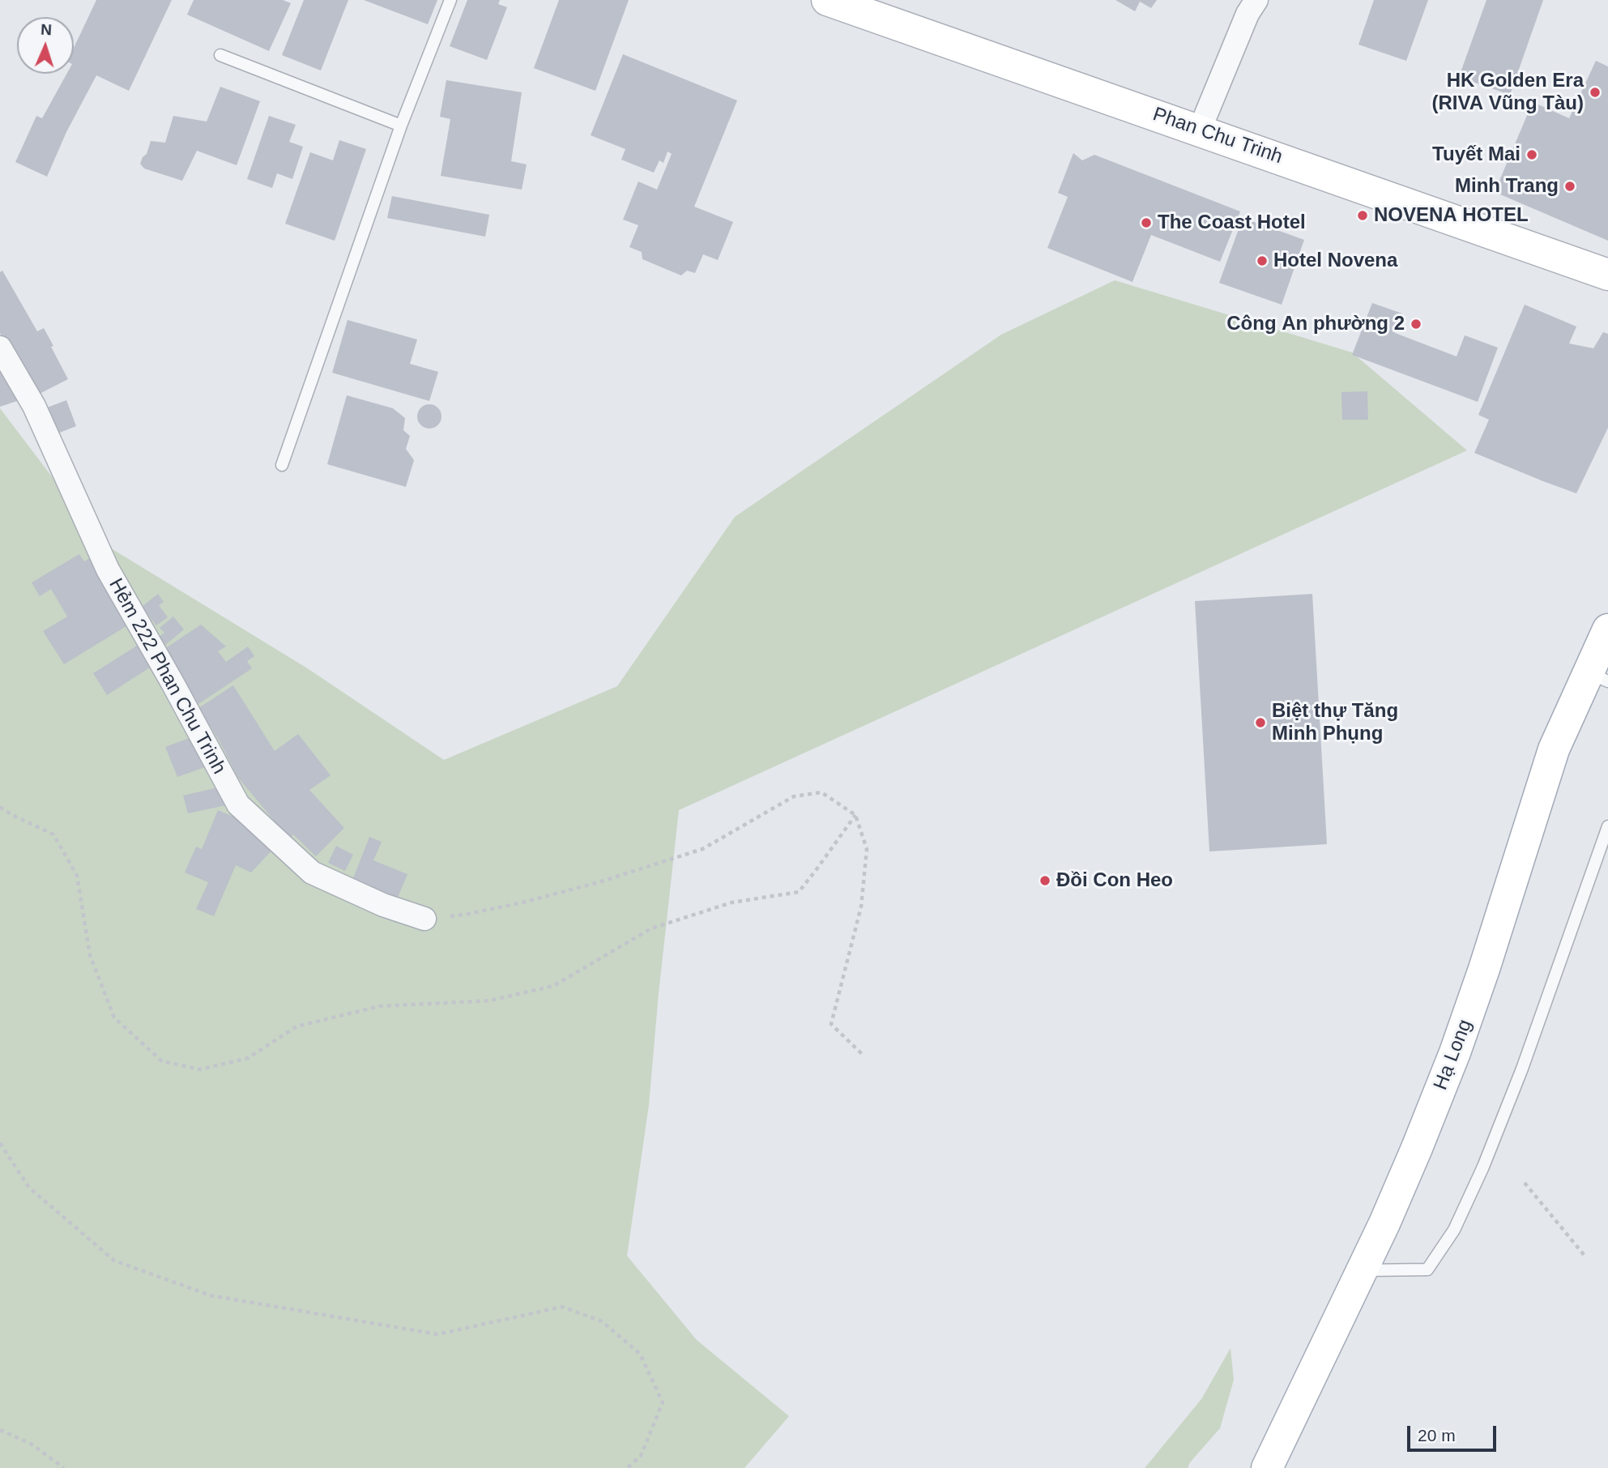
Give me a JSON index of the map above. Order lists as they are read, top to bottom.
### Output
{
  "streets": {
    "main road": ["Phan Chu Trinh", "Hạ Long"],
    "street": ["Hẻm 222 Phan Chu Trinh"]
  },
  "places": [
    "HK Golden Era (RIVA Vũng Tàu)",
    "Tuyết Mai",
    "Minh Trang",
    "NOVENA HOTEL",
    "The Coast Hotel",
    "Hotel Novena",
    "Công An phường 2",
    "Biệt thự Tăng Minh Phụng",
    "Đồi Con Heo"
  ],
  "scale_bar": "20 m",
  "north": "top"
}
